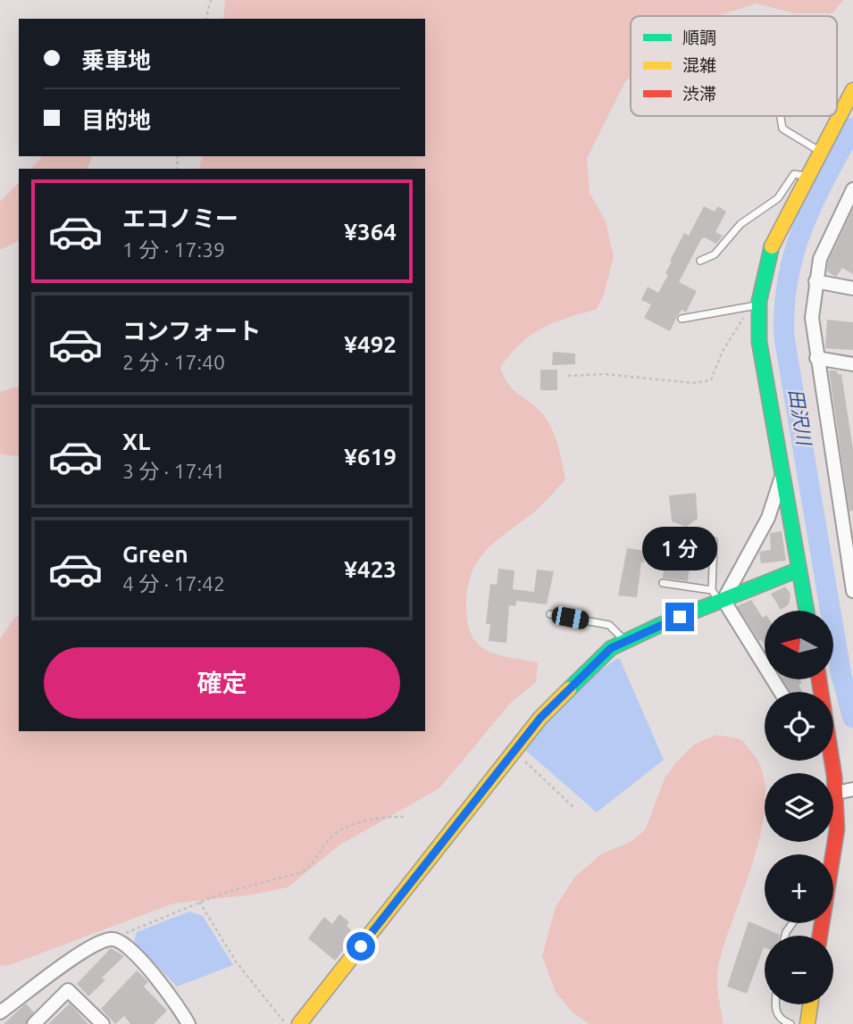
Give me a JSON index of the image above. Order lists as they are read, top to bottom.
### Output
{
  "water": ["田沢川"],
  "legend": ["順調", "混雑", "渋滞"],
  "north": "left",
  "page": {
    "banner": ["乗車地", "目的地"],
    "list": [
      {
        "name": "エコノミー",
        "note": "1 分 · 17:39",
        "value": "¥364"
      },
      {
        "name": "コンフォート",
        "note": "2 分 · 17:40",
        "value": "¥492"
      },
      {
        "name": "XL",
        "note": "3 分 · 17:41",
        "value": "¥619"
      },
      {
        "name": "Green",
        "note": "4 分 · 17:42",
        "value": "¥423"
      }
    ],
    "bubble": "1 分",
    "map_buttons": ["+", "−"],
    "buttons": "確定"
  }
}
